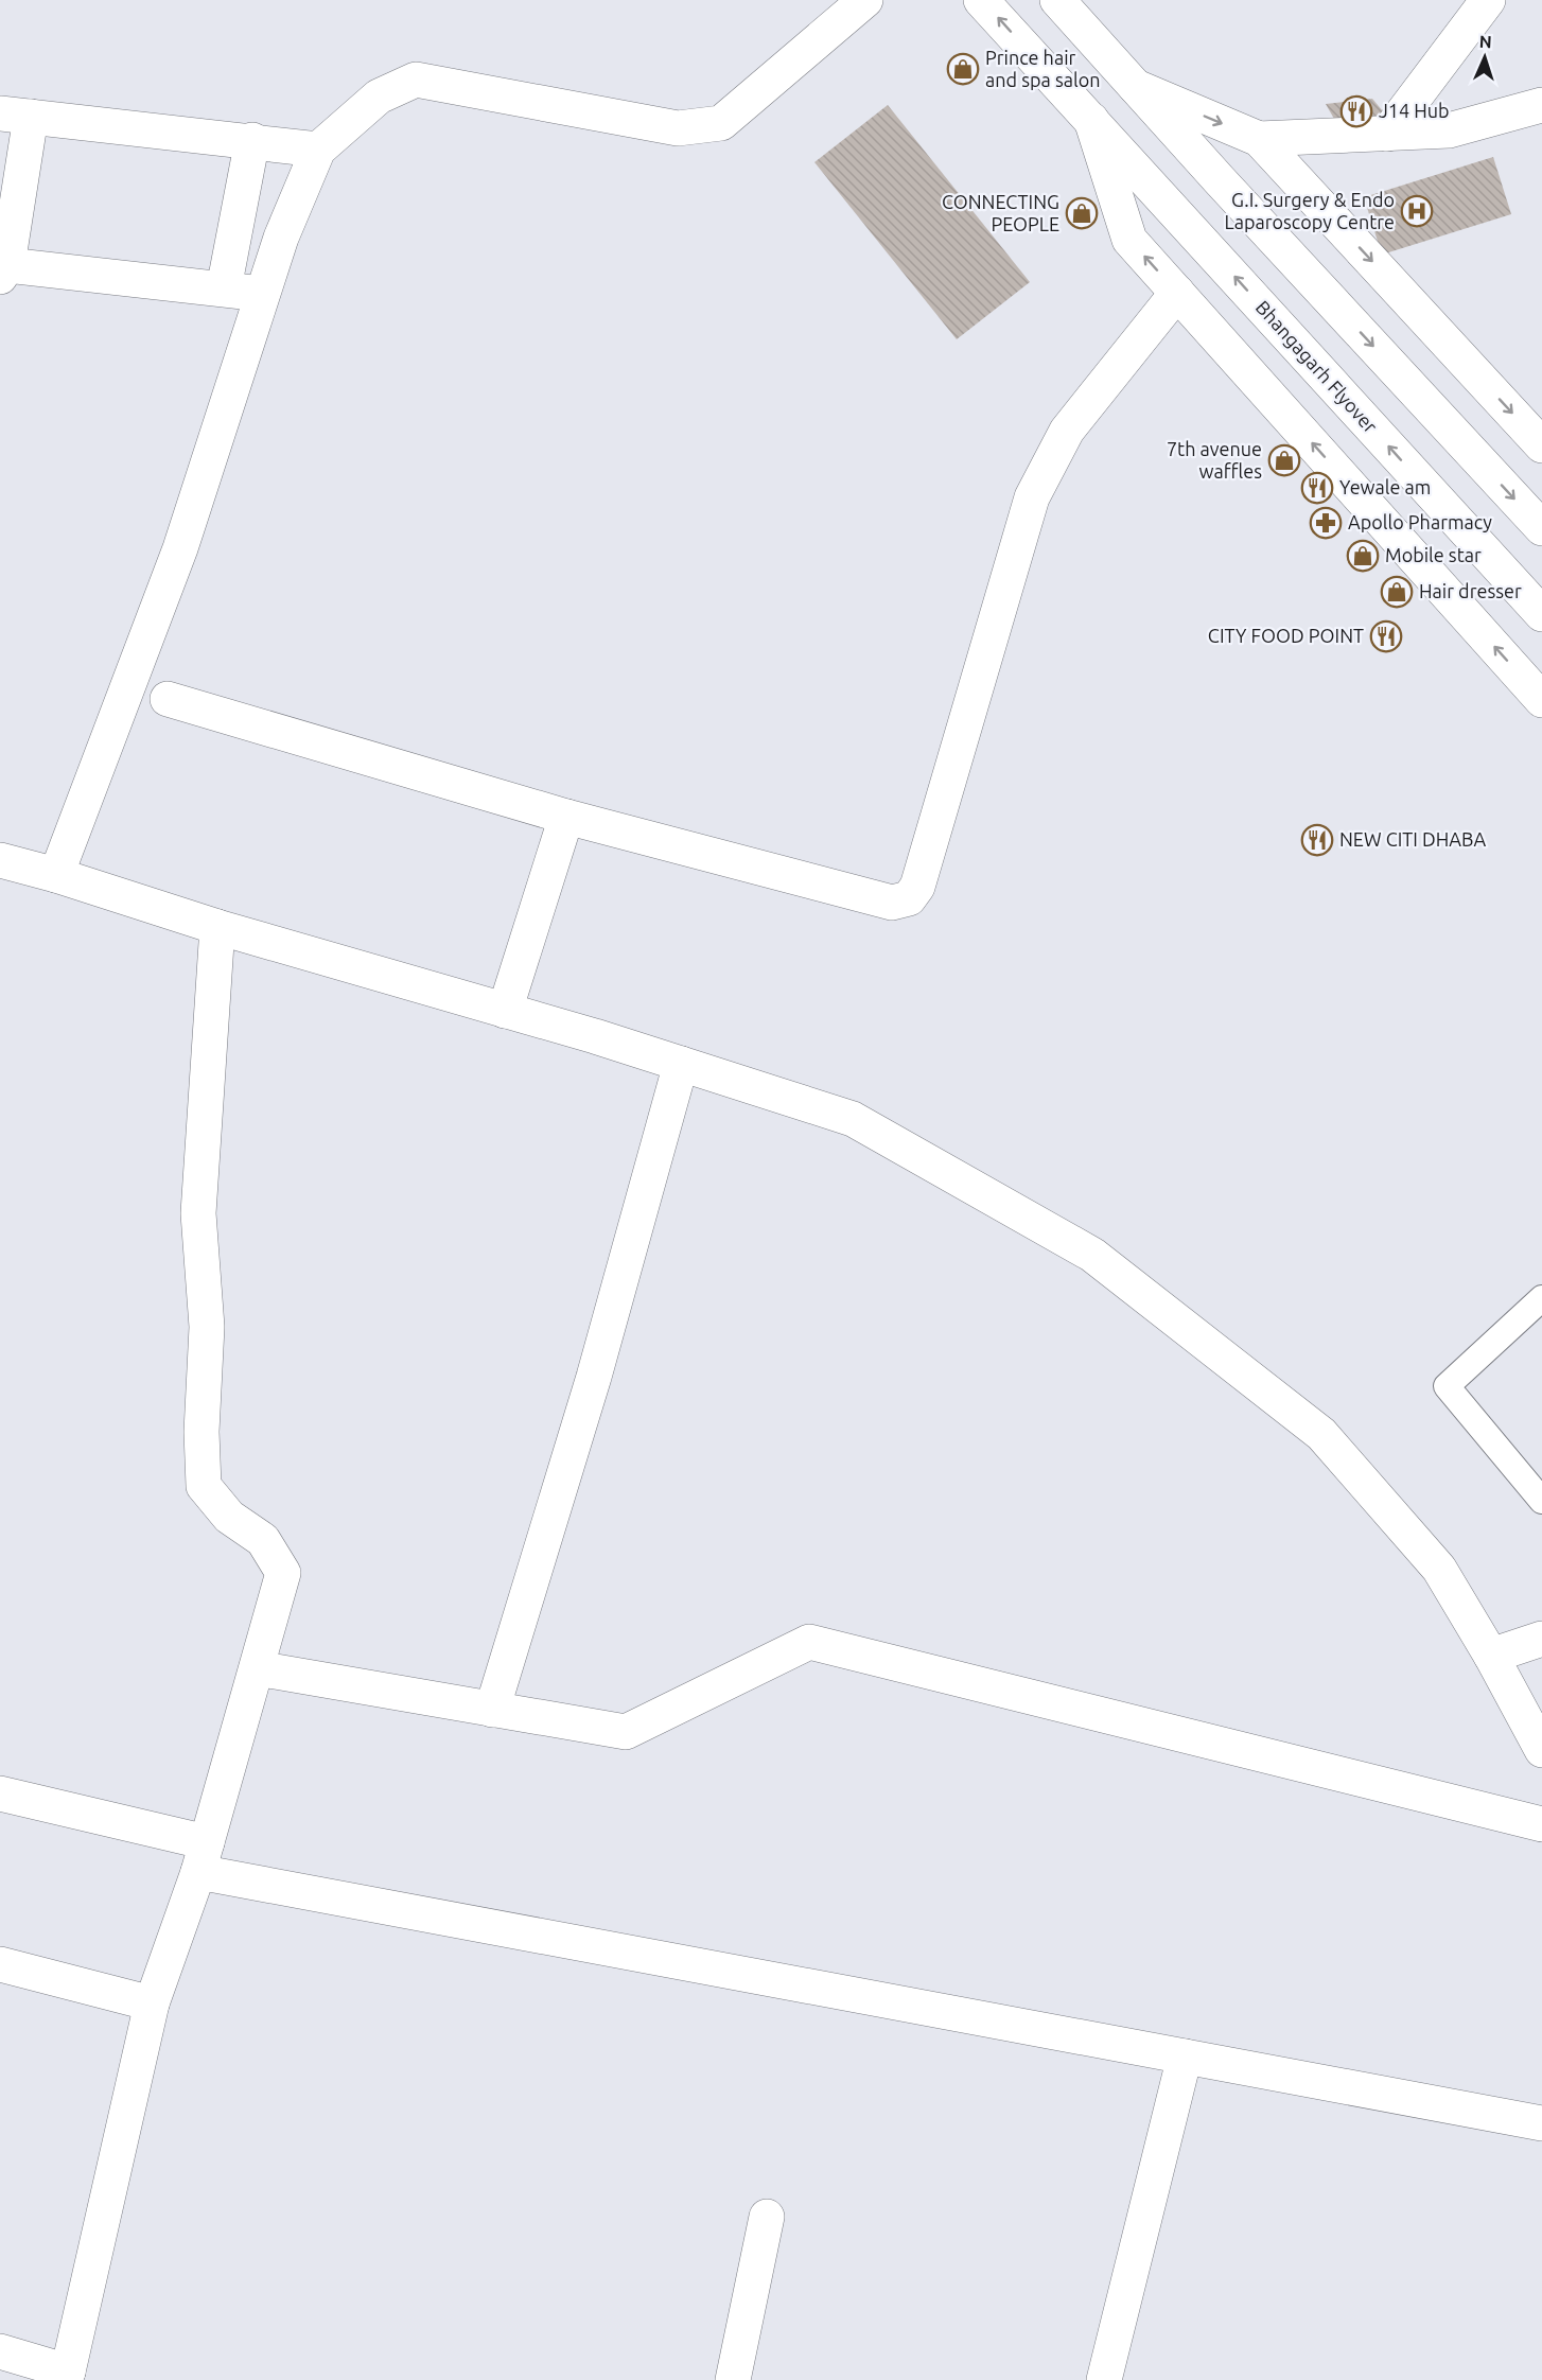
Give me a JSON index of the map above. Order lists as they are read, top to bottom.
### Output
{
  "streets": {
    "street": ["Bhangagarh Flyover"]
  },
  "places": {
    "shop": [
      "Prince hair and spa salon",
      "CONNECTING PEOPLE",
      "7th avenue waffles",
      "Mobile star",
      "Hair dresser"
    ],
    "restaurant": [
      "J14 Hub",
      "Yewale am",
      "CITY FOOD POINT",
      "NEW CITI DHABA"
    ],
    "hospital": ["G.I. Surgery & Endo Laparoscopy Centre"],
    "pharmacy": ["Apollo Pharmacy"]
  },
  "north": "top"
}
